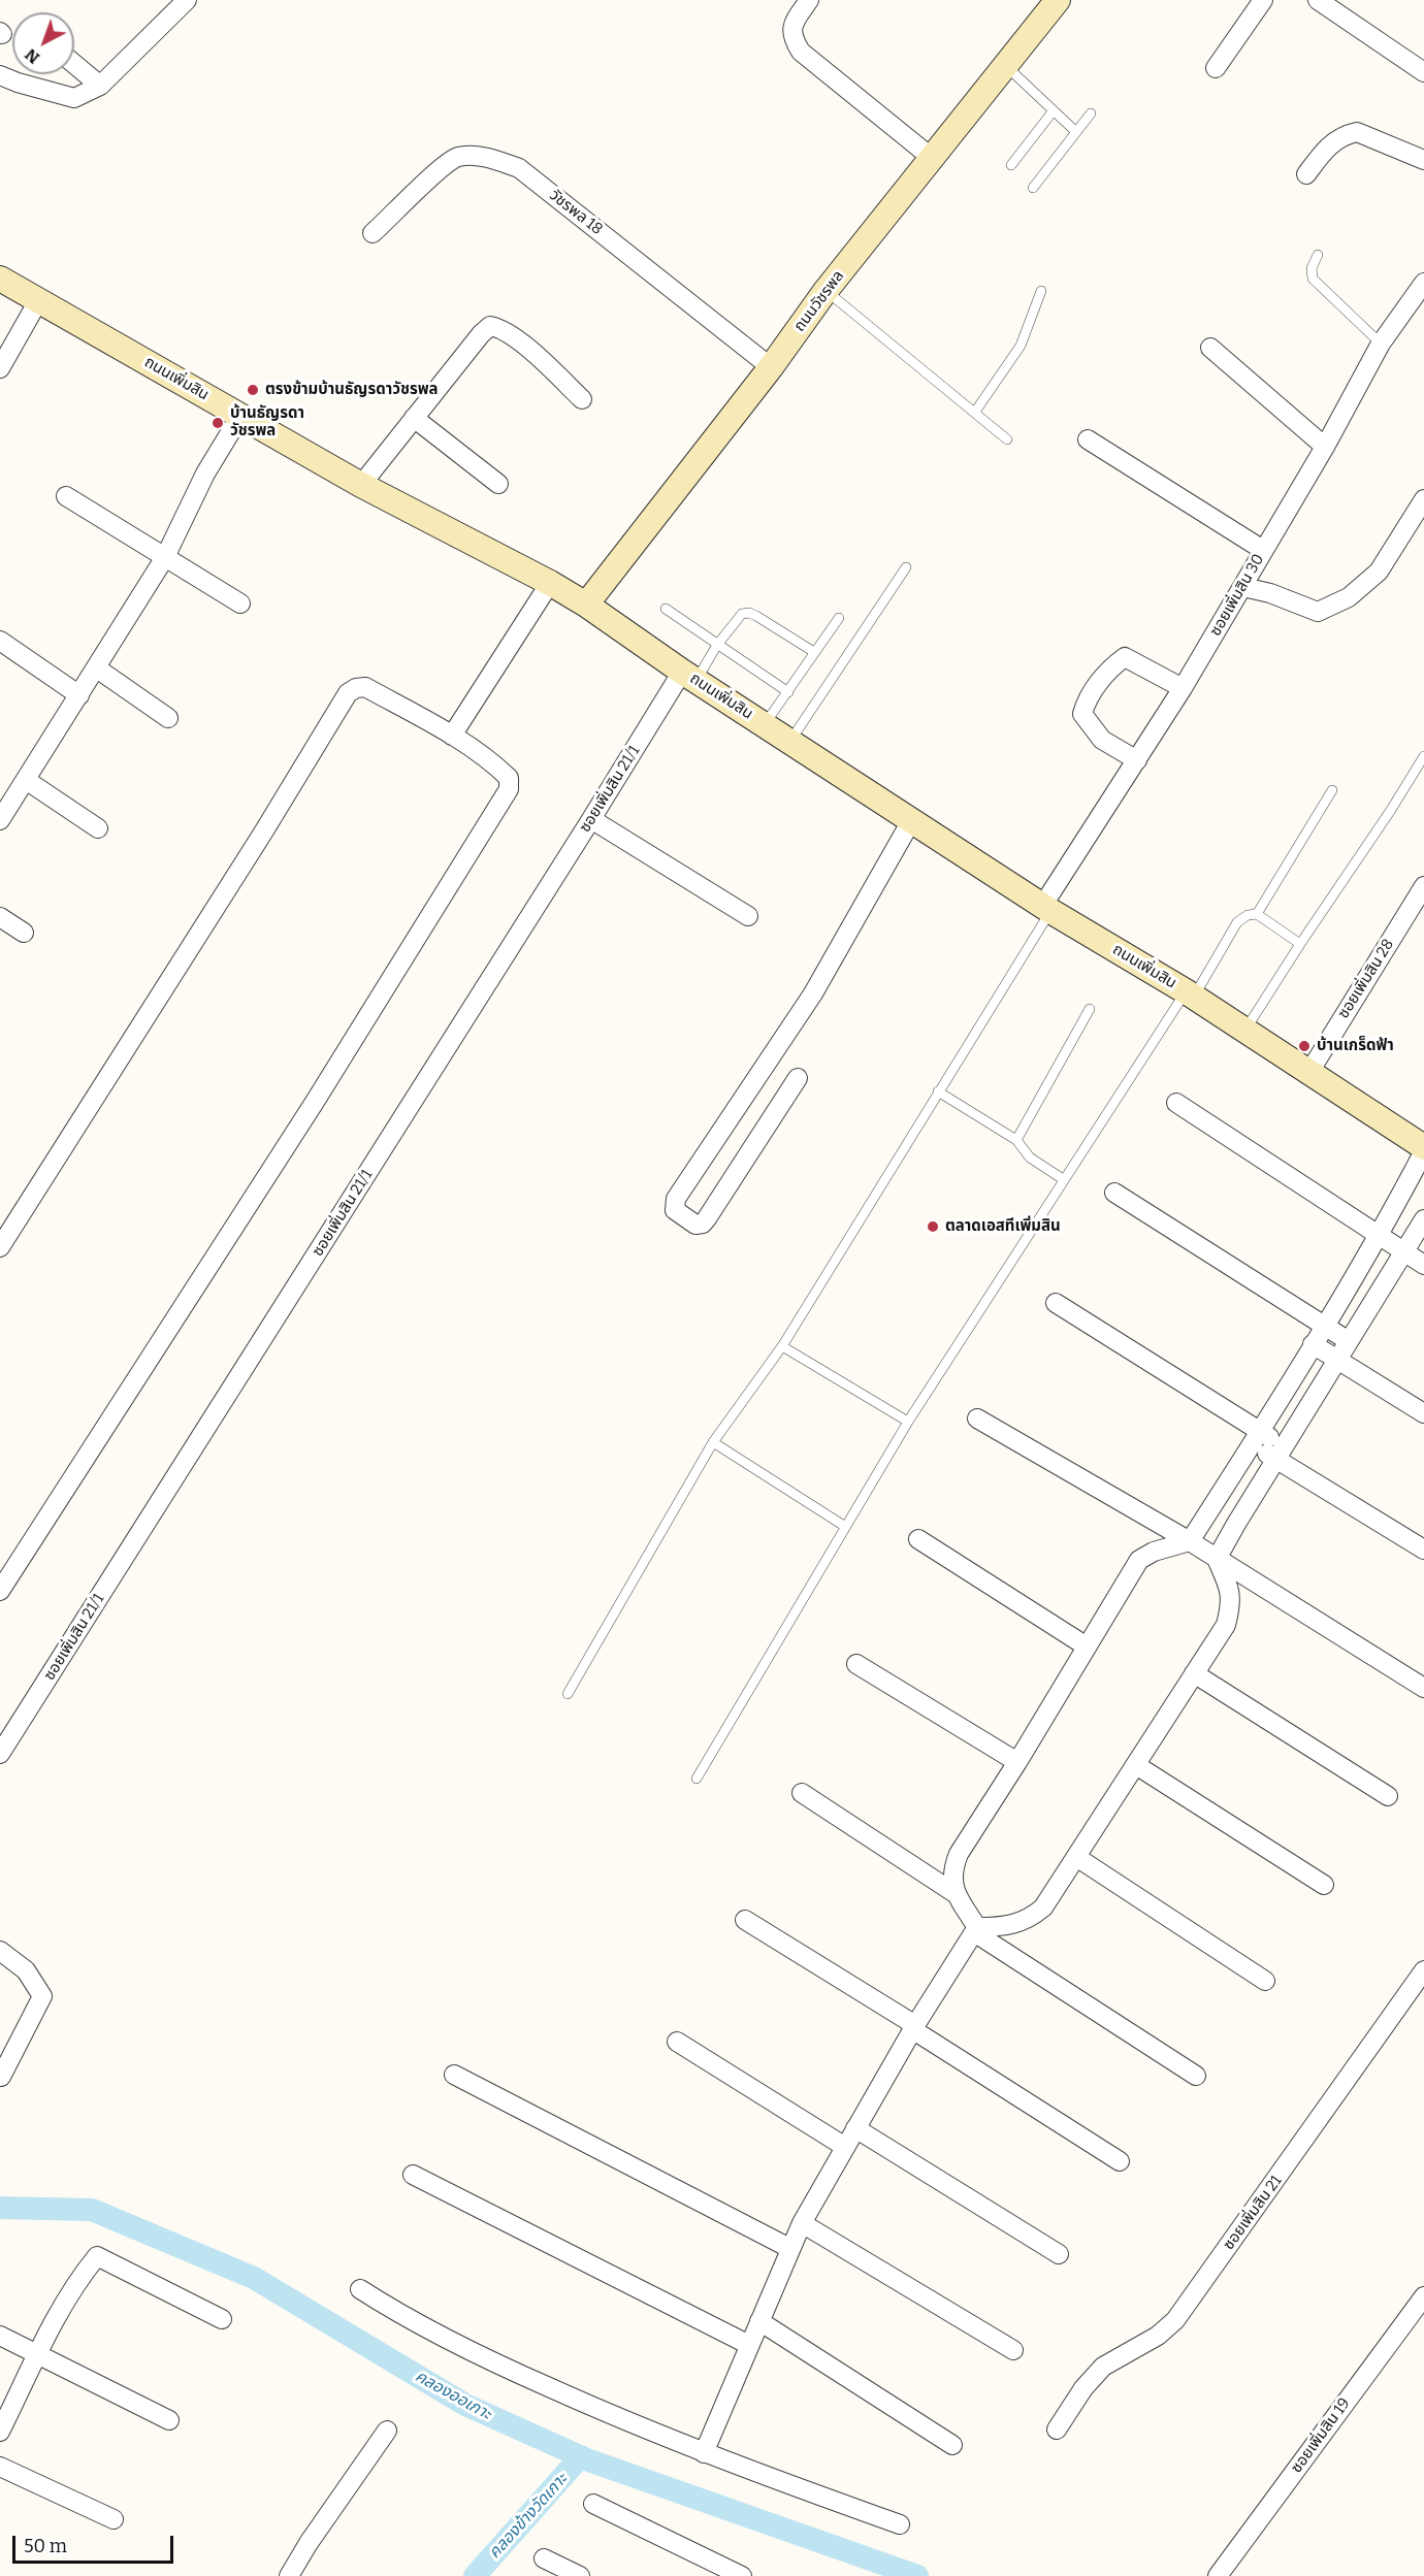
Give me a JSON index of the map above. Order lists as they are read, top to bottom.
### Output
{
  "streets": {
    "street": [
      "วัชรพล 18",
      "ถนนวัชรพล",
      "ถนนเพิ่มสิน",
      "ซอยเพิ่มสิน 30",
      "ซอยเพิ่มสิน 21/1",
      "ซอยเพิ่มสิน 28",
      "ซอยเพิ่มสิน 21",
      "ซอยเพิ่มสิน 19"
    ]
  },
  "crossings": [
    ["วัชรพล 18", "ถนนวัชรพล"],
    ["ถนนวัชรพล", "ถนนเพิ่มสิน"],
    ["ถนนเพิ่มสิน", "ซอยเพิ่มสิน 30"],
    ["ถนนเพิ่มสิน", "ซอยเพิ่มสิน 21/1"],
    ["ถนนเพิ่มสิน", "ซอยเพิ่มสิน 28"]
  ],
  "water": ["คลองออเกาะ", "คลองข้างวัดเกาะ"],
  "places": [
    "ตรงข้ามบ้านธัญรดาวัชรพล",
    "บ้านธัญรดา วัชรพล",
    "บ้านเกร็ดฟ้า",
    "ตลาดเอสทีเพิ่มสิน"
  ],
  "scale_bar": "50 m",
  "north": "bottom left"
}
